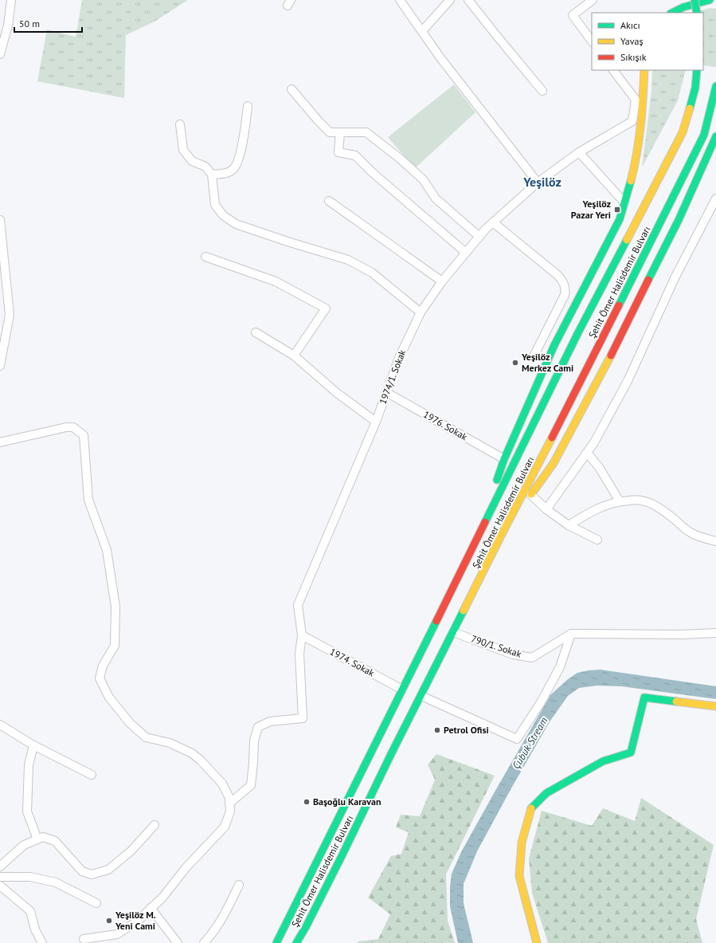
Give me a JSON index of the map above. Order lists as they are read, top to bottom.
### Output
{
  "streets": {
    "main road": ["Şehit Ömer Halisdemir Bulvarı"],
    "street": [
      "1974/1. Sokak",
      "1976. Sokak",
      "790/1. Sokak",
      "1974. Sokak"
    ]
  },
  "crossings": [
    ["Şehit Ömer Halisdemir Bulvarı", "1976. Sokak"],
    ["Şehit Ömer Halisdemir Bulvarı", "790/1. Sokak"],
    ["Şehit Ömer Halisdemir Bulvarı", "1974. Sokak"],
    ["1974/1. Sokak", "1976. Sokak"],
    ["1974/1. Sokak", "1974. Sokak"]
  ],
  "districts": ["Yeşilöz"],
  "water": ["Çubuk Stream"],
  "places": {
    "transit": ["Yeşilöz Pazar Yeri"],
    "other": [
      "Yeşilöz Merkez Cami",
      "Petrol Ofisi",
      "Başoğlu Karavan",
      "Yeşilöz M. Yeni Cami"
    ]
  },
  "legend": ["Akıcı", "Yavaş", "Sıkışık"],
  "scale_bar": "50 m"
}
